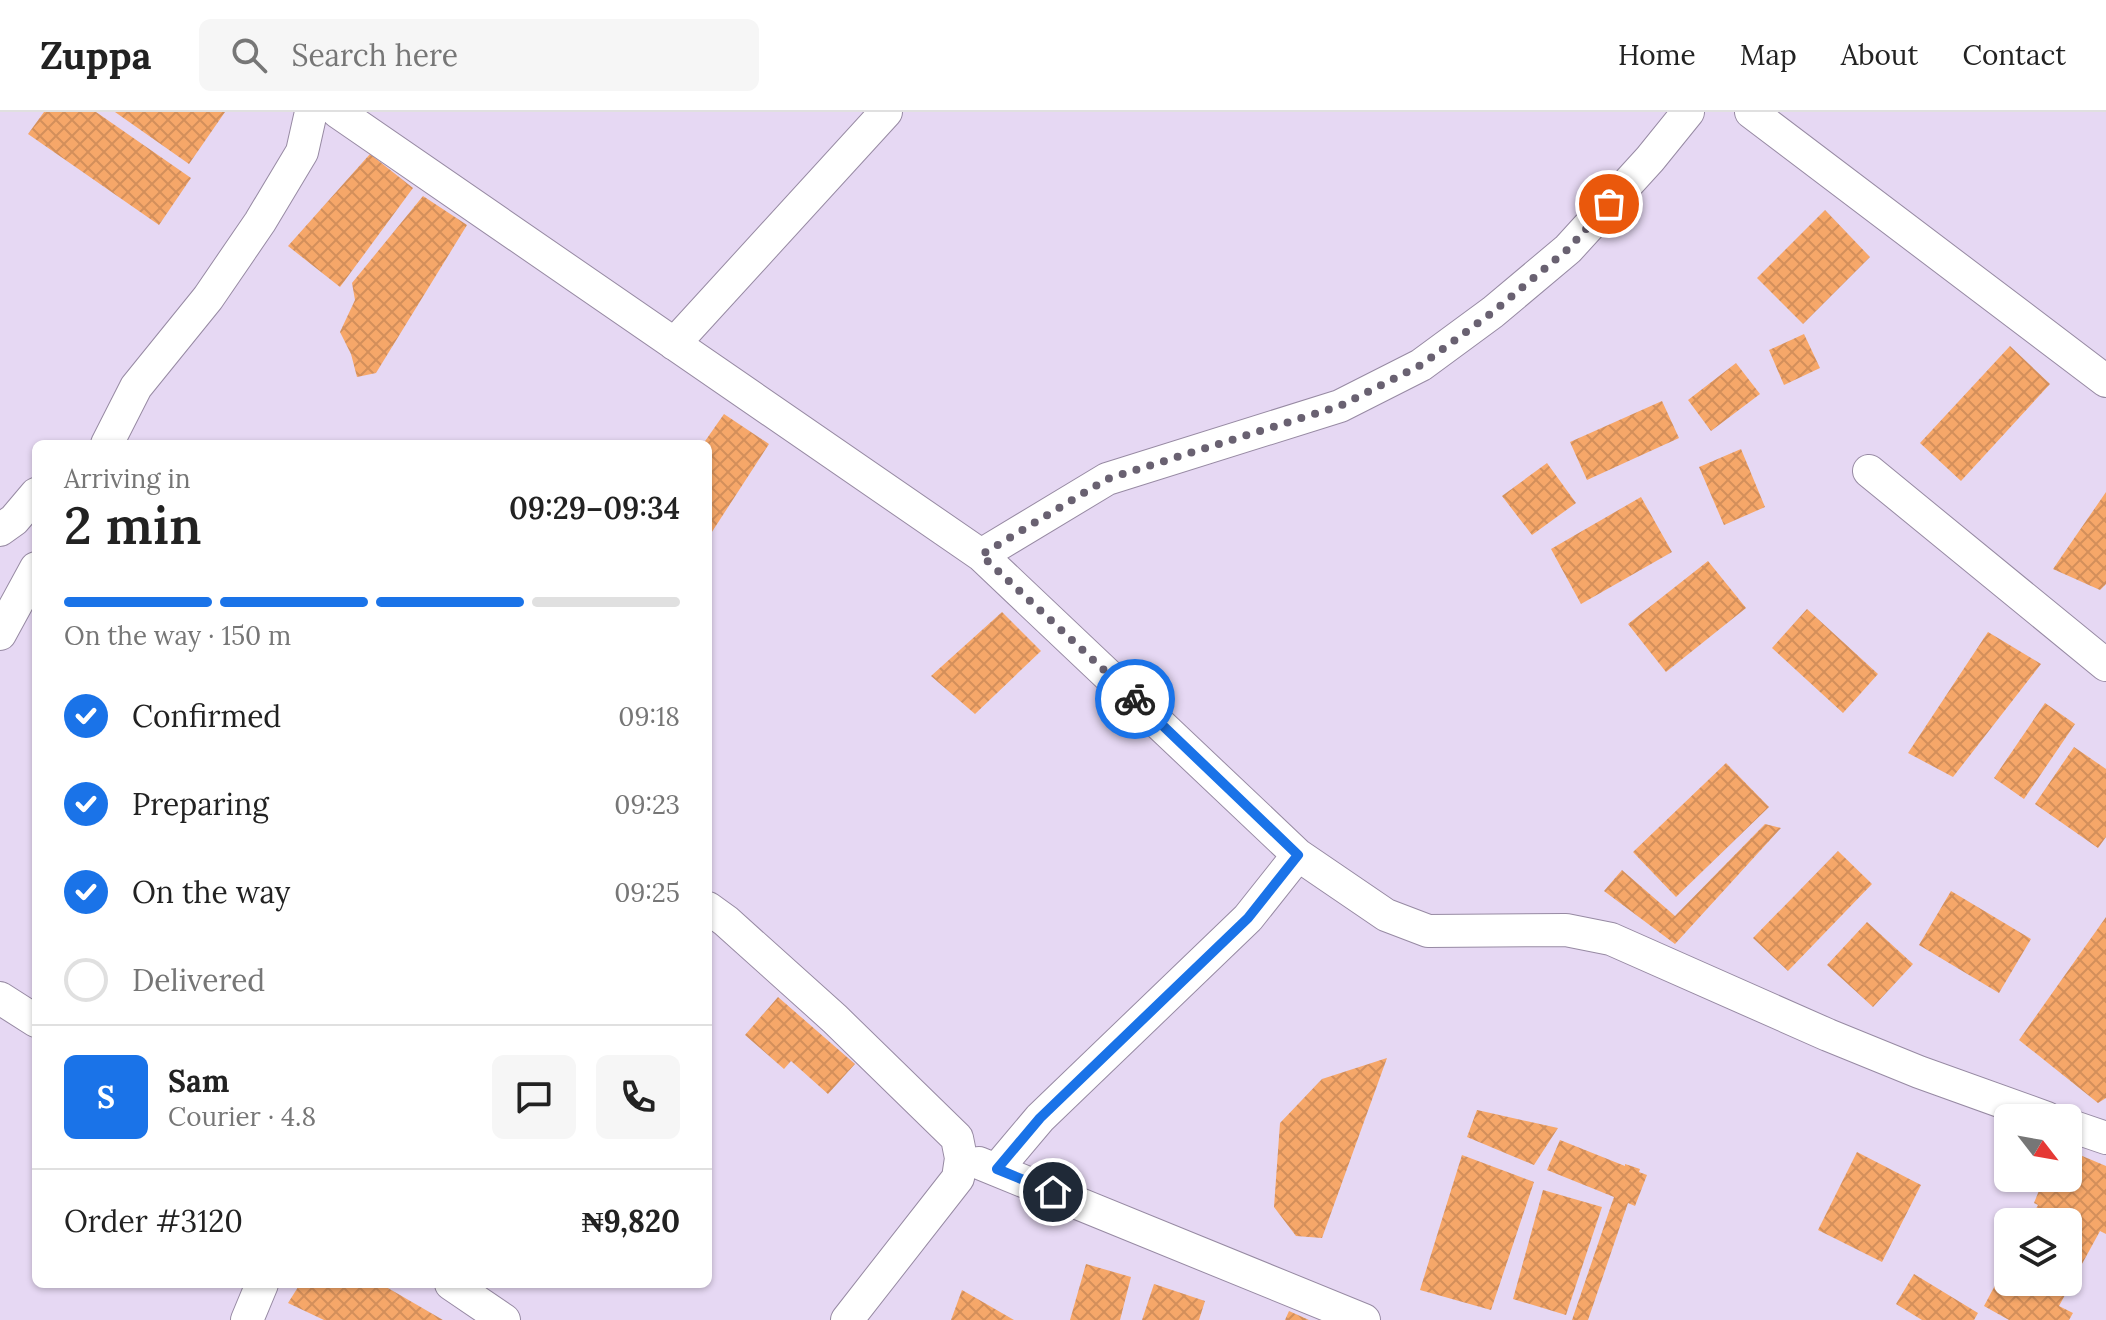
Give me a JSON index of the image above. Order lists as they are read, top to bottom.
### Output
{
  "north": "bottom right",
  "page": {
    "header": "Zuppa",
    "search": "Search here",
    "nav": [
      "Home",
      "Map",
      "About",
      "Contact"
    ],
    "heading": ["2 min", "Arriving in", "09:29–09:34"],
    "panel": [
      "Sam",
      "Courier · 4.8",
      "Order #3120",
      "₦9,820"
    ],
    "bar": "On the way · 150 m",
    "list": [
      ["Confirmed", "09:18"],
      ["Preparing", "09:23"],
      ["On the way", "09:25"],
      "Delivered"
    ],
    "round": "S"
  }
}
